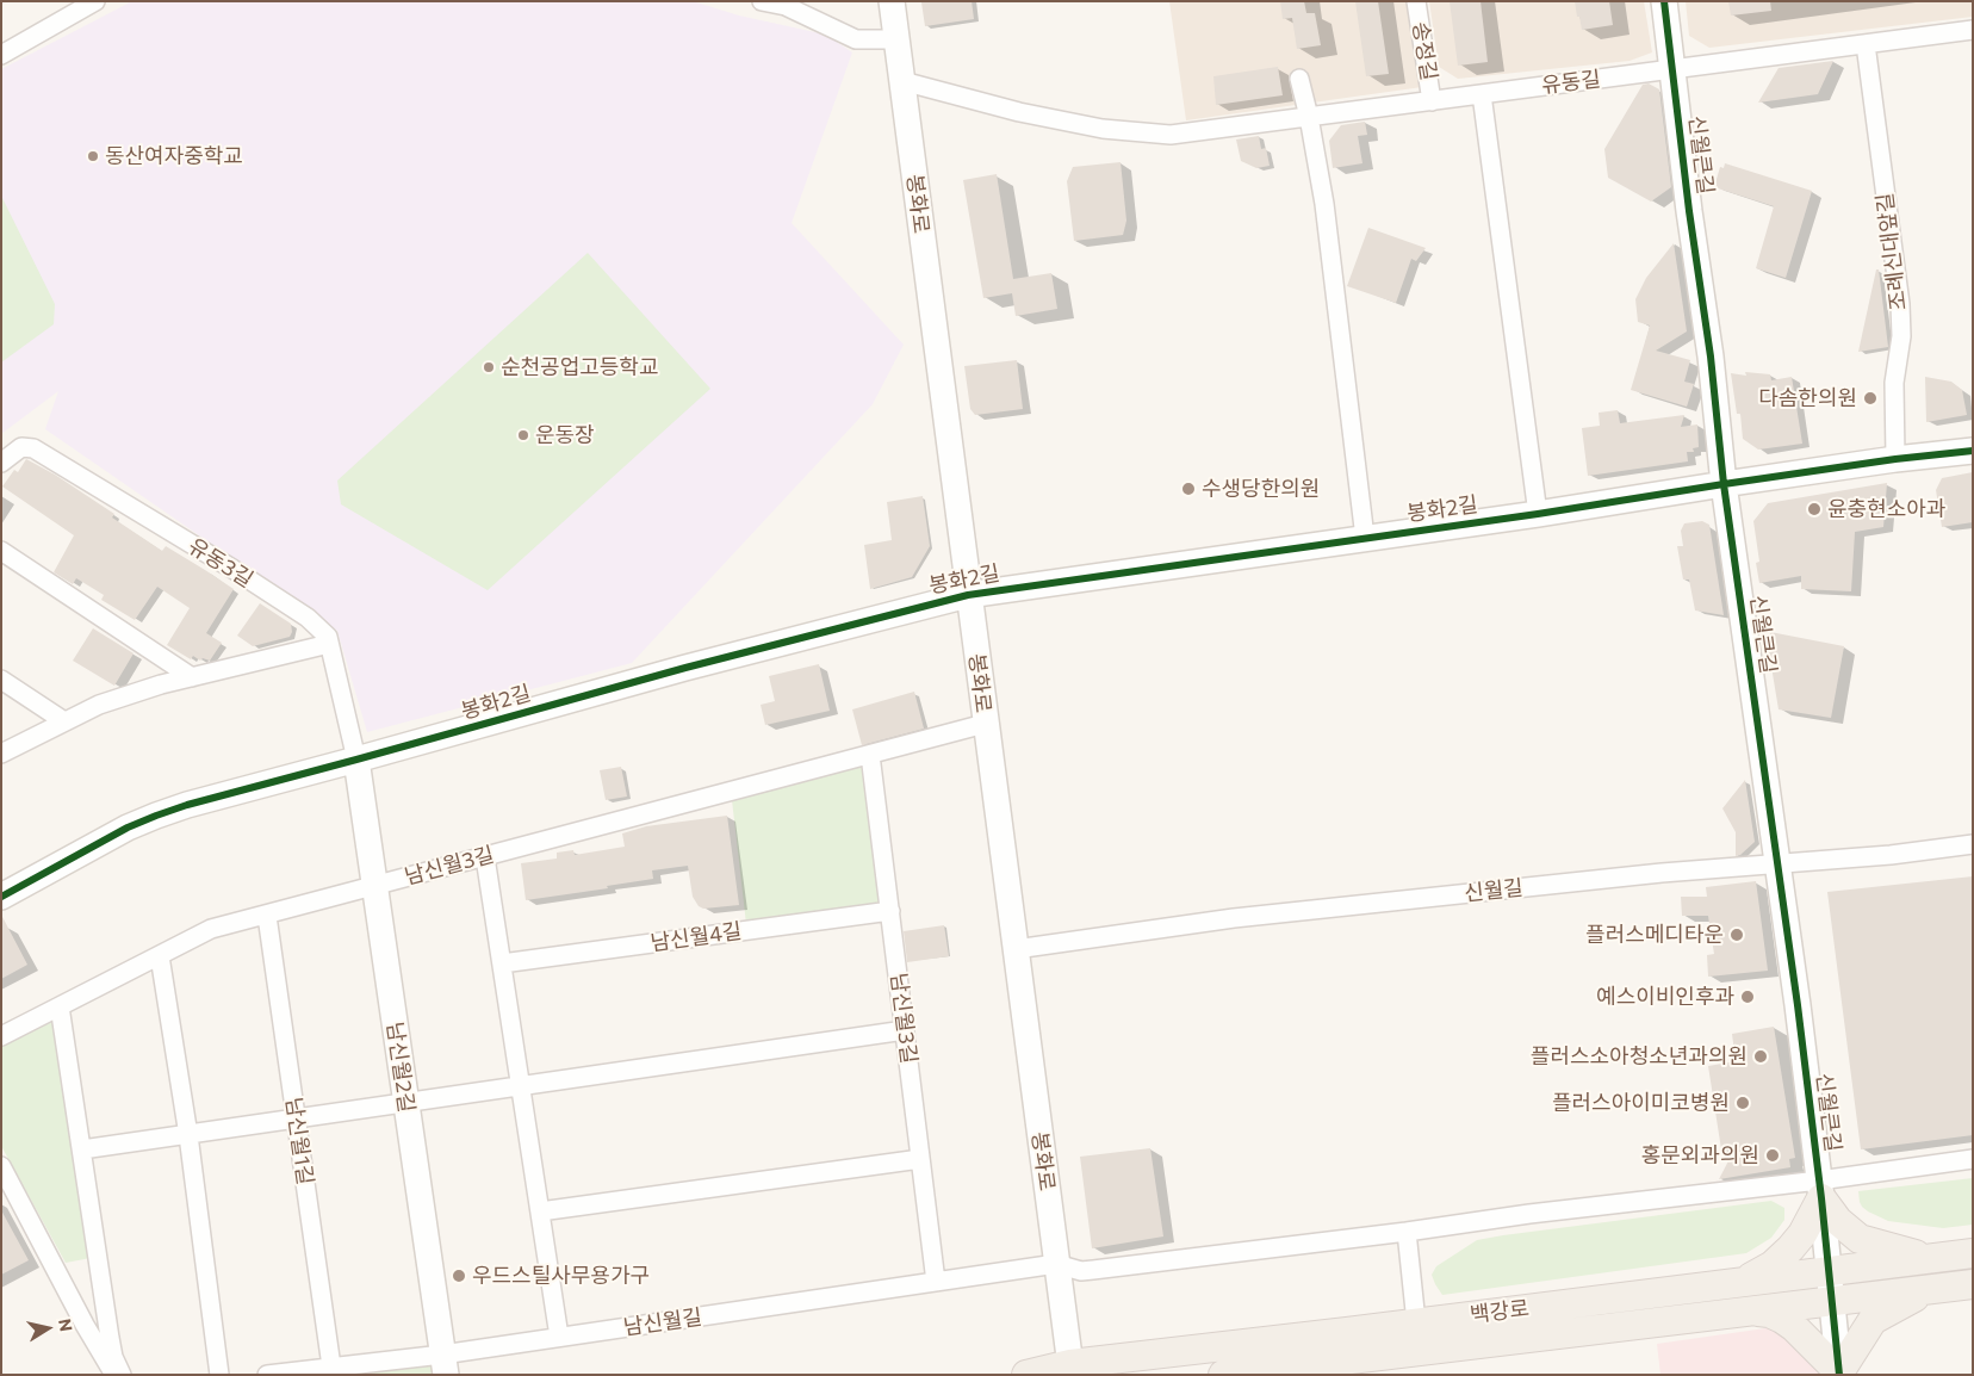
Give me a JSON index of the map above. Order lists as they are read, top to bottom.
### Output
{
  "streets": {
    "main road": ["백강로"],
    "street": [
      "송정길",
      "유동길",
      "신월큰길",
      "봉화로",
      "조례신대앞길",
      "봉화2길",
      "유동3길",
      "남신월3길",
      "신월길",
      "남신월4길",
      "남신월2길",
      "남신월1길",
      "남신월길"
    ]
  },
  "crossings": [
    ["송정길", "유동길"],
    ["유동길", "신월큰길"],
    ["유동길", "봉화로"],
    ["유동길", "조례신대앞길"],
    ["신월큰길", "봉화2길"],
    ["신월큰길", "신월길"],
    ["신월큰길", "백강로"],
    ["봉화로", "봉화2길"],
    ["봉화로", "남신월3길"],
    ["봉화로", "신월길"],
    ["봉화로", "백강로"],
    ["봉화로", "남신월길"],
    ["조례신대앞길", "봉화2길"],
    ["봉화2길", "유동3길"],
    ["봉화2길", "남신월2길"],
    ["유동3길", "남신월2길"],
    ["남신월3길", "남신월4길"],
    ["남신월3길", "남신월2길"],
    ["남신월3길", "남신월길"],
    ["남신월2길", "남신월길"],
    ["남신월1길", "남신월길"]
  ],
  "places": [
    "동산여자중학교",
    "순천공업고등학교",
    "다솜한의원",
    "운동장",
    "수생당한의원",
    "윤충현소아과",
    "플러스메디타운",
    "예스이비인후과",
    "플러스소아청소년과의원",
    "플러스아이미코병원",
    "홍문외과의원",
    "우드스틸사무용가구"
  ],
  "north": "right"
}
